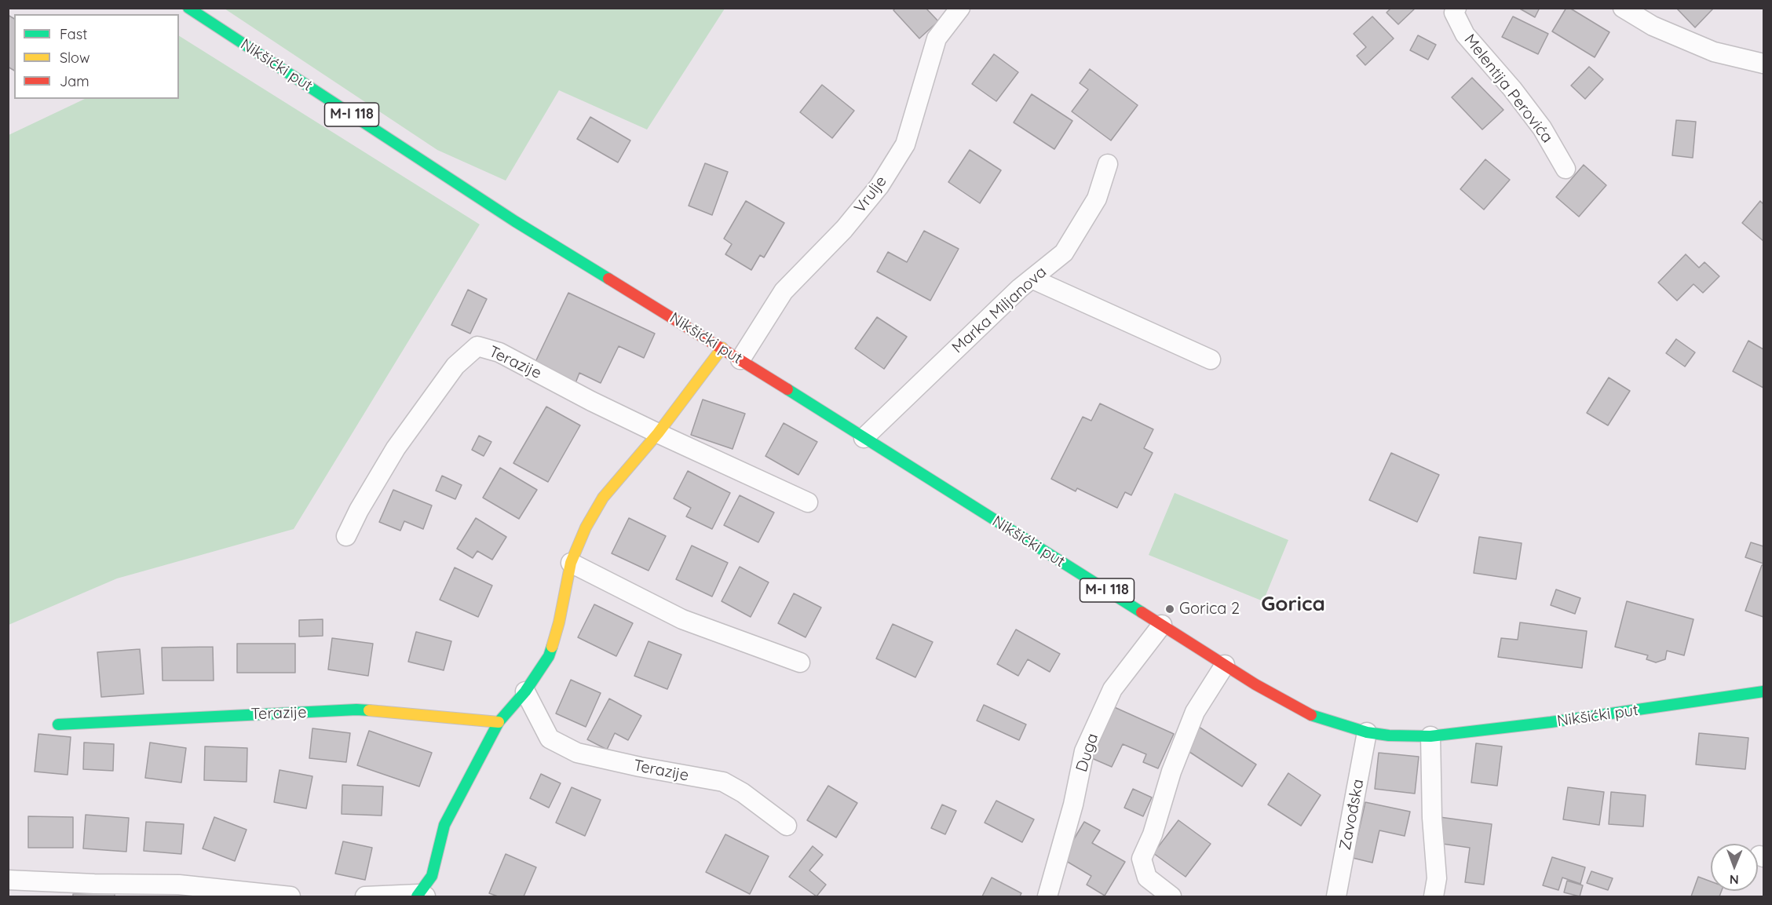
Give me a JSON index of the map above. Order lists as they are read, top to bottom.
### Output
{
  "streets": {
    "main road": ["Nikšićki put", "M-I 118", "Terazije"],
    "street": [
      "Melentija Perovića",
      "Vrulje",
      "Marka Miljanova",
      "Duga",
      "Zavođska"
    ]
  },
  "crossings": [
    ["Nikšićki put", "Vrulje"],
    ["Nikšićki put", "Marka Miljanova"],
    ["Nikšićki put", "Duga"],
    ["Nikšićki put", "Zavođska"]
  ],
  "districts": ["Gorica"],
  "places": ["Gorica 2"],
  "legend": ["Fast", "Slow", "Jam"],
  "north": "bottom"
}
